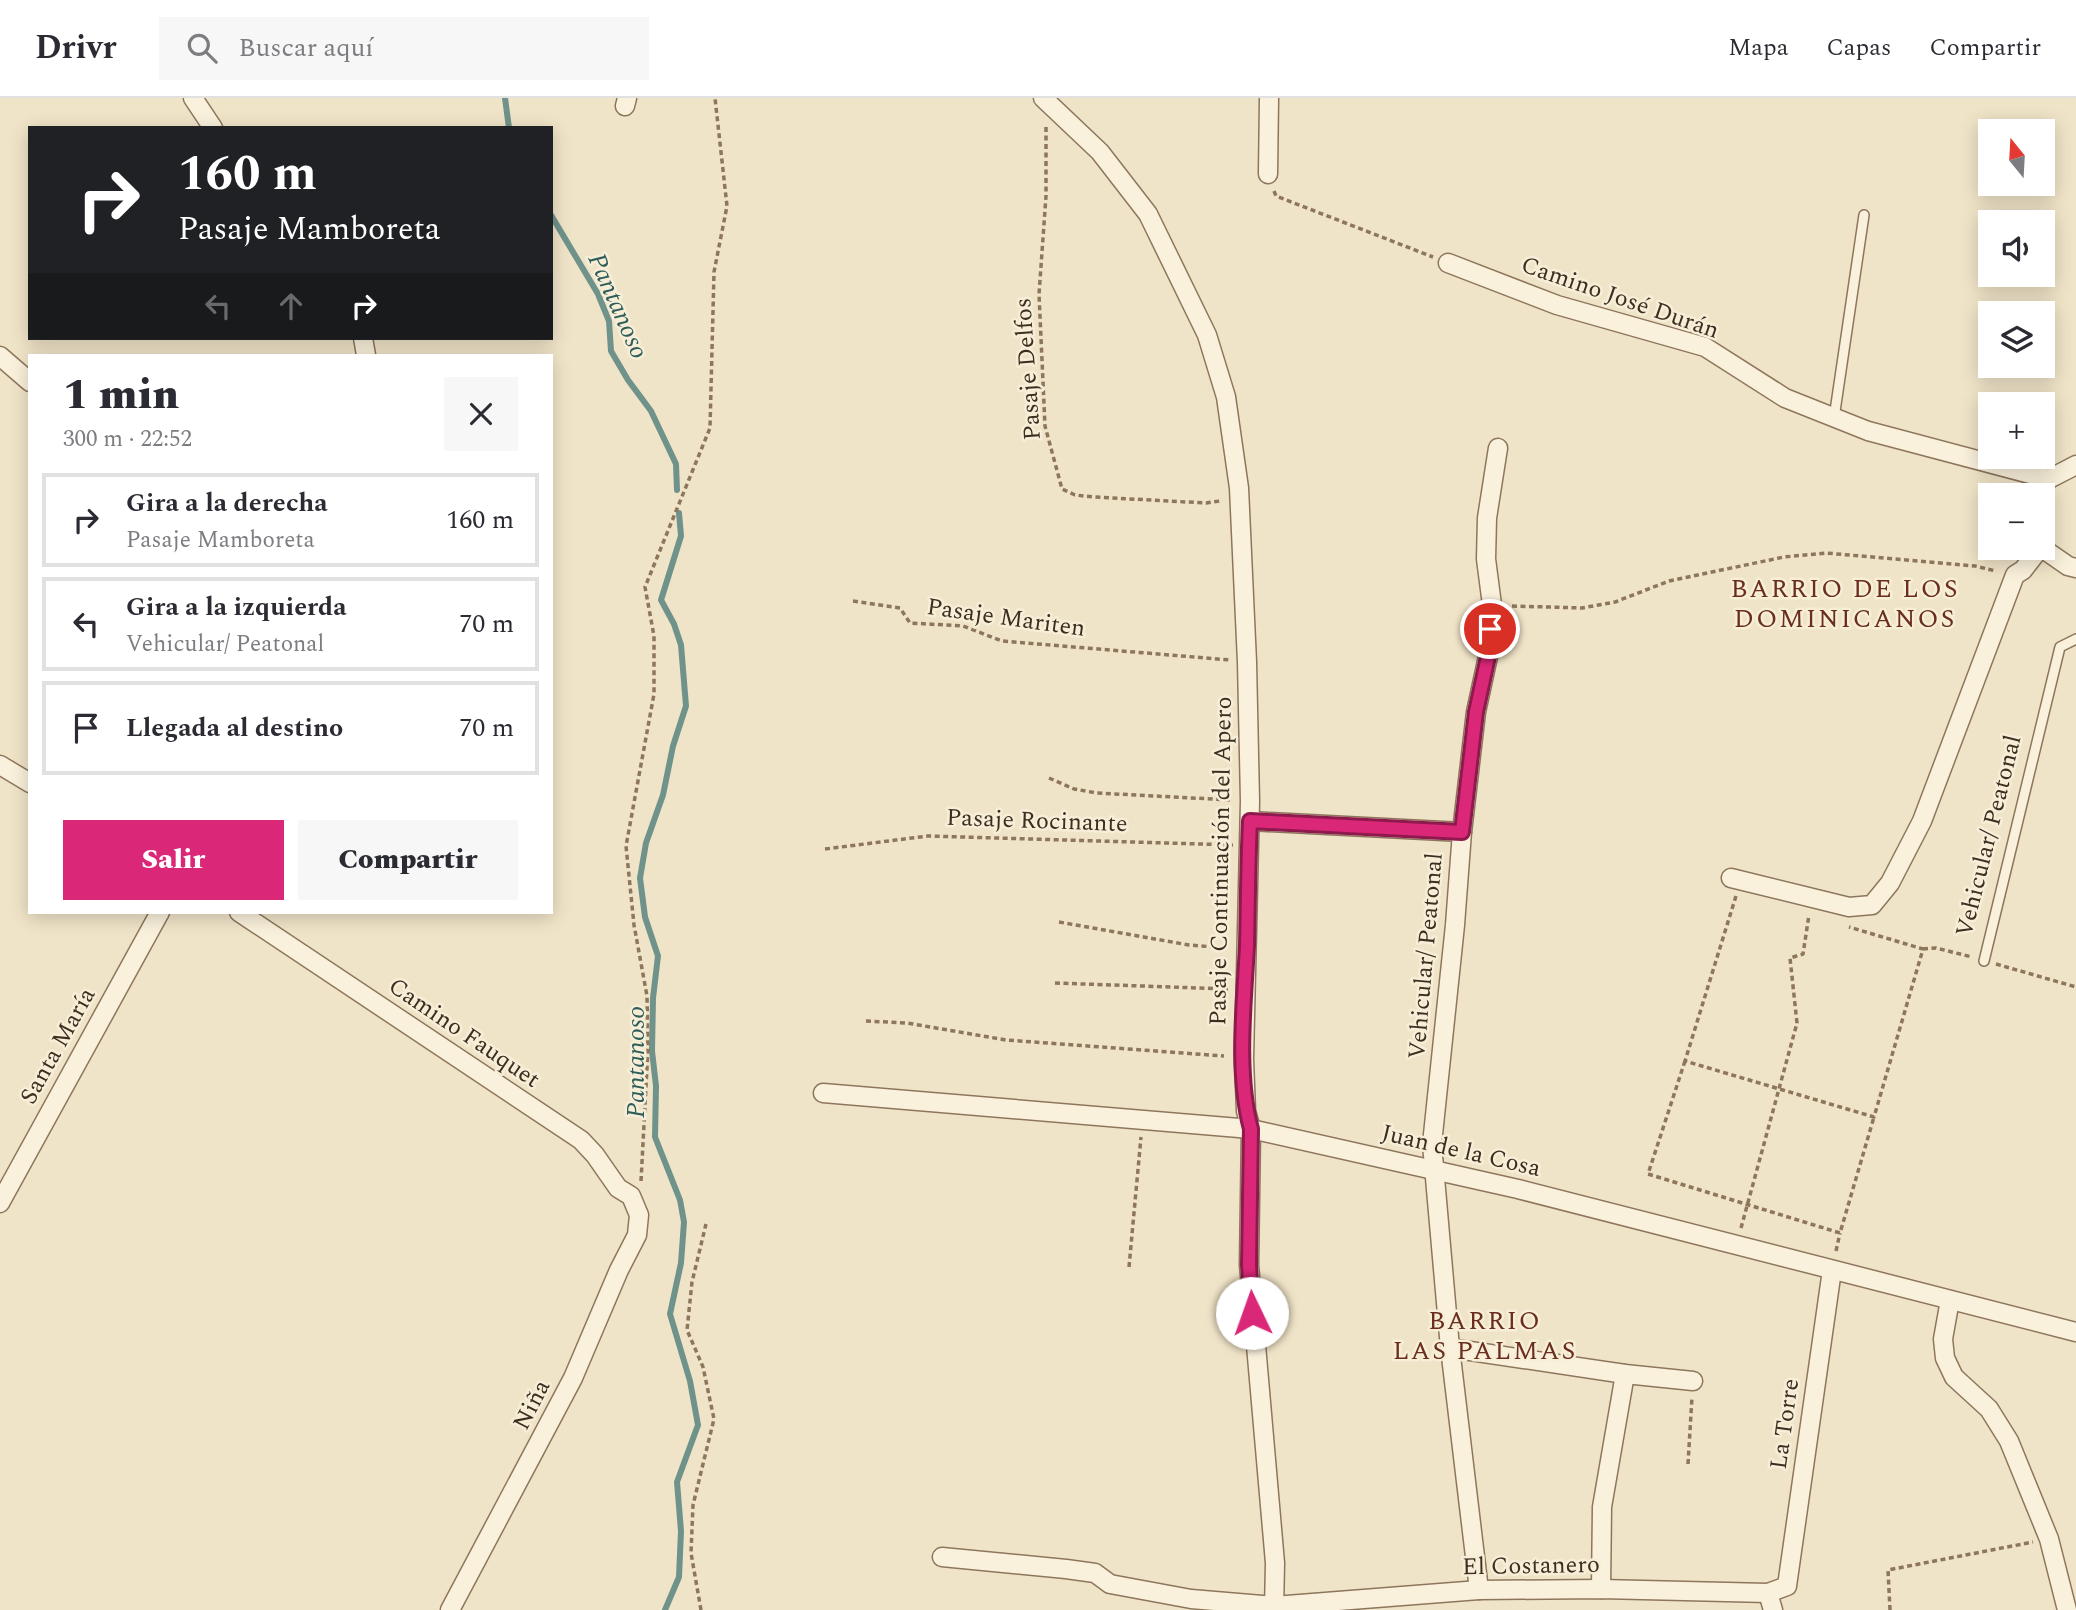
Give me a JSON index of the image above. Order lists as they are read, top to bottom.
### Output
{
  "streets": {
    "street": [
      "Camino José Durán",
      "Vehicular/ Peatonal",
      "Pasaje Continuación del Apero",
      "Camino Fauquet",
      "Santa María",
      "Juan de la Cosa",
      "Niña",
      "La Torre",
      "El Costanero"
    ],
    "path": ["Pasaje Delfos", "Pasaje Mariten", "Pasaje Rocinante"]
  },
  "crossings": [
    ["Pasaje Delfos", "Pasaje Continuación del Apero"],
    ["Pasaje Mariten", "Pasaje Continuación del Apero"],
    ["Pasaje Rocinante", "Pasaje Continuación del Apero"],
    ["Vehicular/ Peatonal", "Juan de la Cosa"],
    ["Vehicular/ Peatonal", "El Costanero"],
    ["Pasaje Continuación del Apero", "Juan de la Cosa"],
    ["Pasaje Continuación del Apero", "El Costanero"],
    ["Camino Fauquet", "Niña"],
    ["Juan de la Cosa", "La Torre"],
    ["La Torre", "El Costanero"]
  ],
  "districts": ["BARRIO DE LOS DOMINICANOS", "BARRIO LAS PALMAS"],
  "water": ["Pantanoso"],
  "north": "top",
  "page": {
    "header": "Drivr",
    "search": "Buscar aquí",
    "nav": ["Mapa", "Capas", "Compartir"],
    "map_buttons": ["+", "−"],
    "turn": ["160 m", "Pasaje Mamboreta"],
    "heading": ["1 min", "300 m · 22:52"],
    "list": [
      {
        "name": "Gira a la derecha",
        "note": "Pasaje Mamboreta",
        "value": "160 m"
      },
      {
        "name": "Gira a la izquierda",
        "note": "Vehicular/ Peatonal",
        "value": "70 m"
      },
      {
        "name": "Llegada al destino",
        "value": "70 m"
      }
    ],
    "buttons": ["Salir", "Compartir"]
  }
}
